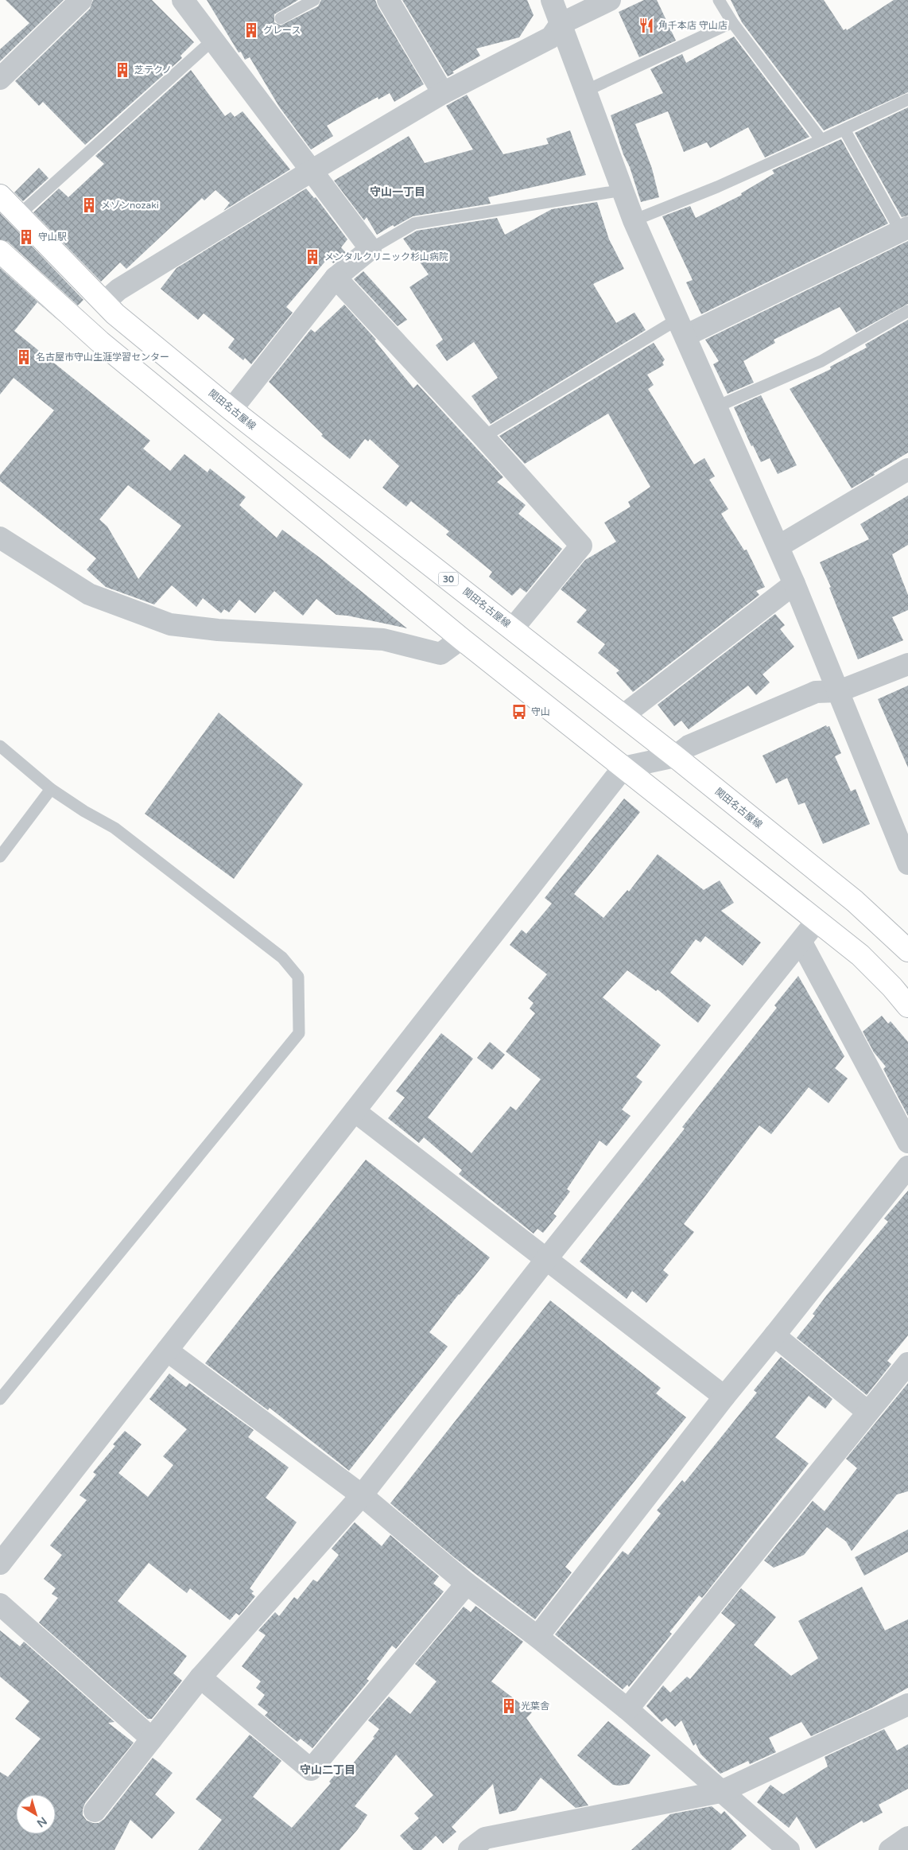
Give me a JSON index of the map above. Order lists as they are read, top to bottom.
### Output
{
  "streets": {
    "main road": ["関田名古屋線", "30"]
  },
  "districts": ["守山一丁目", "守山二丁目"],
  "places": {
    "restaurant": ["角千本店 守山店"],
    "building": [
      "グレース",
      "芝テクノ",
      "メゾンnozaki",
      "守山駅",
      "メンタルクリニック杉山病院",
      "名古屋市守山生涯学習センター",
      "光葉舎"
    ],
    "bus stop": ["守山"]
  },
  "north": "bottom right"
}
